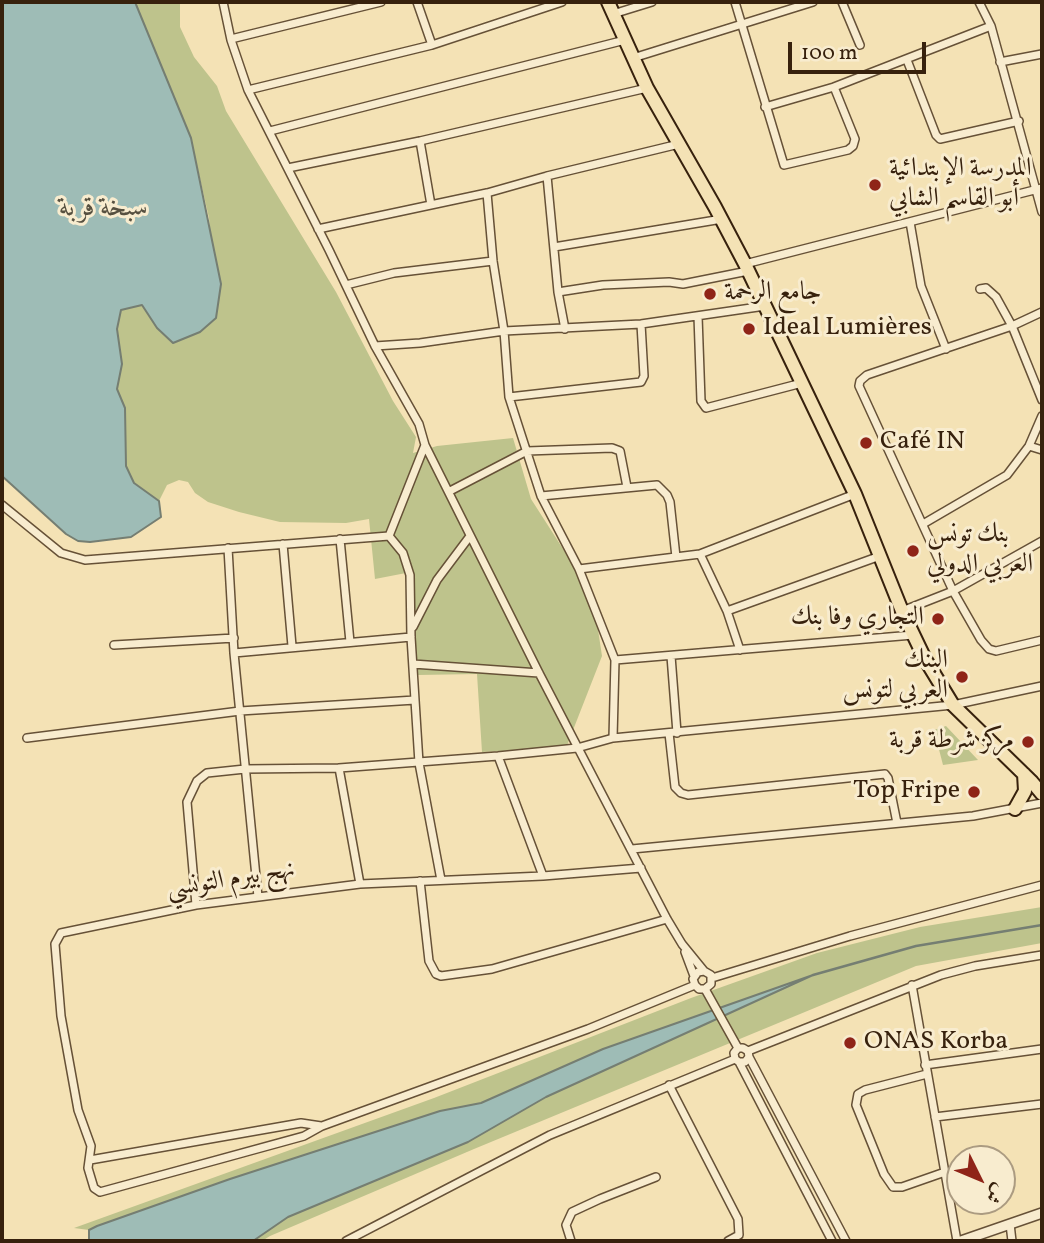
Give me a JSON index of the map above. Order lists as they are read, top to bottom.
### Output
{
  "streets": {
    "street": ["نهج بيرم التونسي"]
  },
  "water": ["سبخة قربة"],
  "places": [
    "المدرسة الإبتدائية أبو القاسم الشابي",
    "جامع الرحمة",
    "Ideal Lumières",
    "Café IN",
    "بنك تونس العربي الدولي",
    "التجاري وفا بنك",
    "البنك العربي لتونس",
    "مركز شرطة قربة",
    "Top Fripe",
    "ONAS Korba"
  ],
  "scale_bar": "100 m",
  "north": "bottom right"
}
